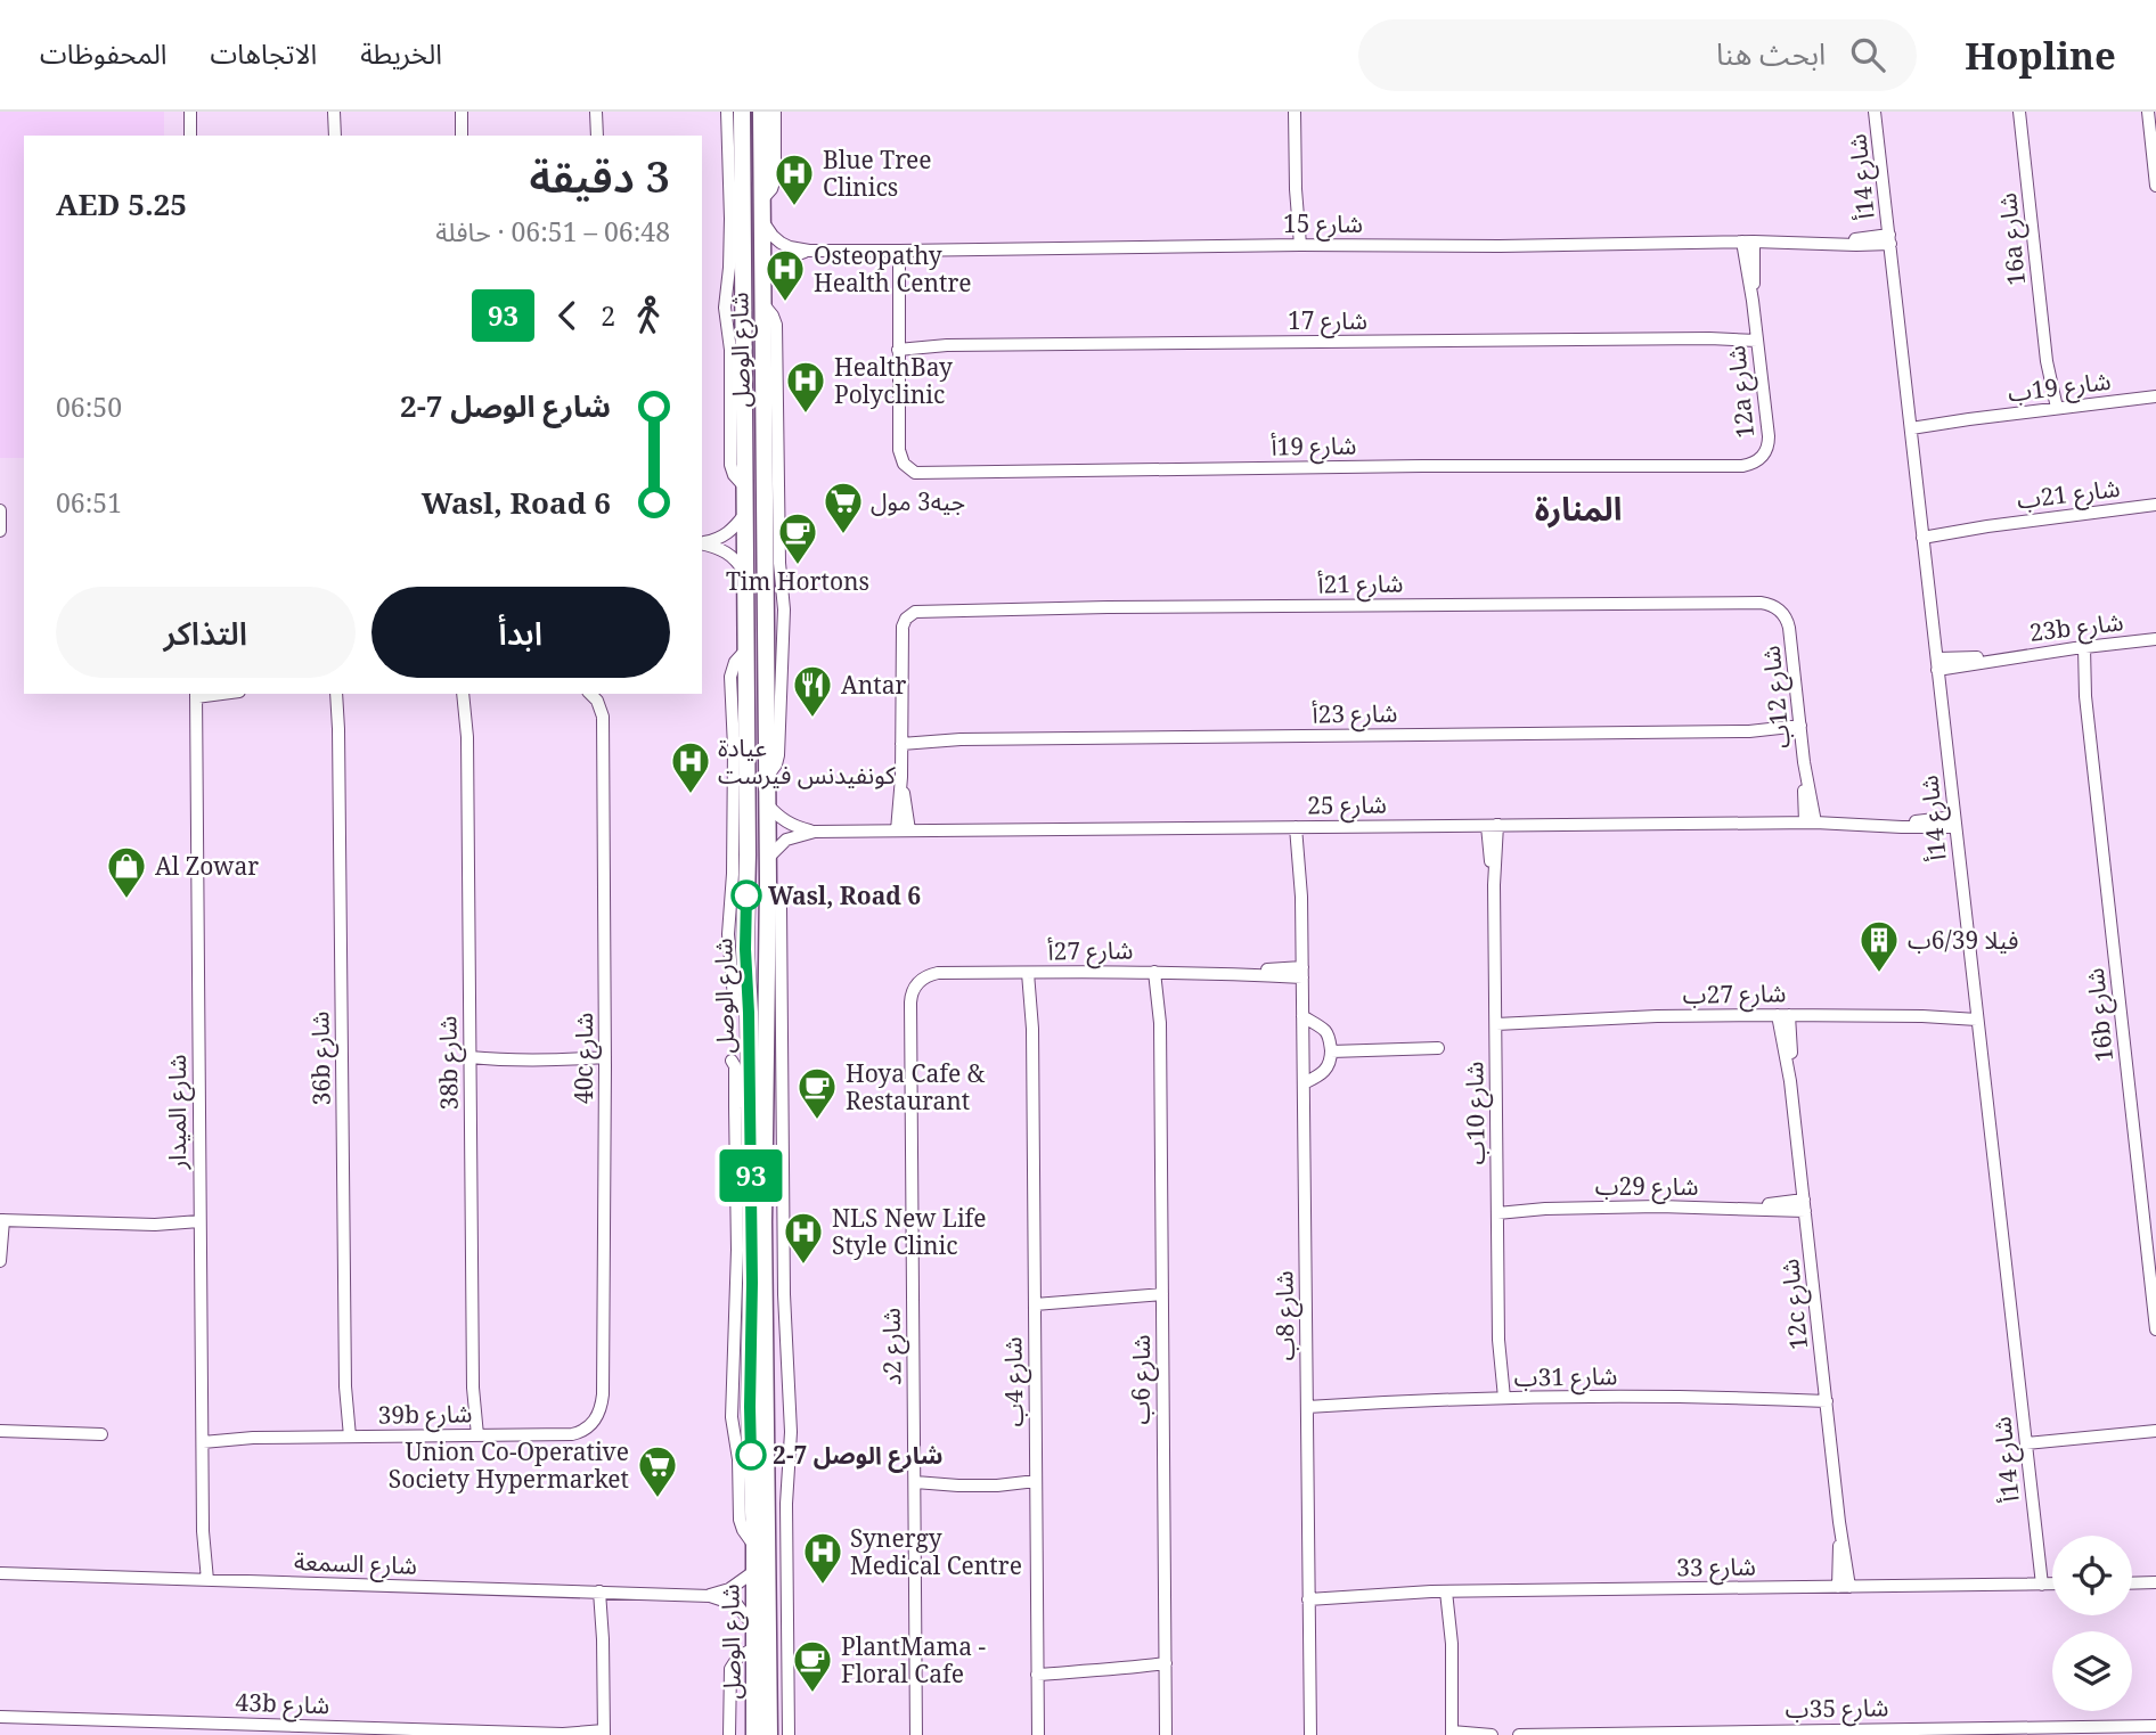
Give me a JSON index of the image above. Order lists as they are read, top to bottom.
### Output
{
  "streets": {
    "main road": ["شارع الوصل"],
    "street": [
      "شارع 14أ",
      "شارع 15",
      "16a شارع",
      "شارع 17",
      "شارع 19ب",
      "12a شارع",
      "شارع 19أ",
      "شارع 21ب",
      "شارع 21أ",
      "23b شارع",
      "شارع 12ب",
      "شارع 23أ",
      "شارع 25",
      "شارع 27أ",
      "شارع 27ب",
      "16b شارع",
      "36b شارع",
      "40c شارع",
      "38b شارع",
      "شارع الميدار",
      "شارع 10ب",
      "شارع 29ب",
      "12c شارع",
      "شارع 8ب",
      "شارع 2د",
      "شارع 31ب",
      "شارع 6ب",
      "شارع 4ب",
      "39b شارع",
      "شارع السمعة",
      "شارع 33",
      "43b شارع",
      "شارع 35ب"
    ]
  },
  "crossings": [
    ["شارع 14أ", "شارع 15"],
    ["شارع 14أ", "شارع 19ب"],
    ["شارع 14أ", "شارع 21ب"],
    ["شارع 14أ", "23b شارع"],
    ["شارع 14أ", "شارع 25"],
    ["شارع 14أ", "شارع 27ب"],
    ["شارع 14أ", "شارع 33"],
    ["شارع 15", "شارع الوصل"],
    ["شارع 15", "12a شارع"],
    ["16a شارع", "شارع 19ب"],
    ["شارع 17", "12a شارع"],
    ["شارع 17", "شارع 19أ"],
    ["شارع الوصل", "شارع 25"],
    ["شارع الوصل", "شارع السمعة"],
    ["12a شارع", "شارع 19أ"],
    ["شارع 21أ", "شارع 12ب"],
    ["شارع 21أ", "شارع 23أ"],
    ["23b شارع", "16b شارع"],
    ["شارع 12ب", "شارع 23أ"],
    ["شارع 12ب", "شارع 25"],
    ["شارع 25", "شارع 10ب"],
    ["شارع 25", "شارع 8ب"],
    ["شارع 27أ", "شارع 8ب"],
    ["شارع 27أ", "شارع 2د"],
    ["شارع 27أ", "شارع 6ب"],
    ["شارع 27أ", "شارع 4ب"],
    ["شارع 27ب", "شارع 10ب"],
    ["شارع 27ب", "12c شارع"],
    ["36b شارع", "39b شارع"],
    ["40c شارع", "39b شارع"],
    ["38b شارع", "39b شارع"],
    ["شارع الميدار", "39b شارع"],
    ["شارع الميدار", "شارع السمعة"],
    ["شارع 10ب", "شارع 29ب"],
    ["شارع 10ب", "شارع 31ب"],
    ["شارع 29ب", "12c شارع"],
    ["12c شارع", "شارع 31ب"],
    ["12c شارع", "شارع 33"],
    ["شارع 8ب", "شارع 31ب"],
    ["شارع 8ب", "شارع 33"]
  ],
  "districts": ["المنارة"],
  "places": {
    "hospital": [
      "Blue Tree Clinics",
      "Osteopathy Health Centre",
      "HealthBay Polyclinic",
      "عيادة كونفيدنس فيرست",
      "NLS New Life Style Clinic",
      "Synergy Medical Centre"
    ],
    "supermarket": ["جيه3 مول", "Union Co-Operative Society Hypermarket"],
    "cafe": ["Tim Hortons", "Hoya Cafe & Restaurant", "PlantMama - Floral Cafe"],
    "restaurant": ["Antar"],
    "other": ["Wasl, Road 6", "شارع الوصل 7-2"],
    "shop": ["Al Zowar"],
    "building": ["فيلا 6/39ب"]
  },
  "lines": ["bus line 93"],
  "page": {
    "header": "Hopline",
    "search": "ابحث هنا",
    "nav": ["الخريطة", "الاتجاهات", "المحفوظات"],
    "on_map": "93",
    "heading": ["3 دقيقة", "06:48 – 06:51 · حافلة", "AED 5.25"],
    "legs": ["2", "93"],
    "list": [
      {
        "name": "شارع الوصل 7-2",
        "value": "06:50"
      },
      {
        "name": "Wasl, Road 6",
        "value": "06:51"
      }
    ],
    "buttons": ["ابدأ", "التذاكر"]
  }
}
